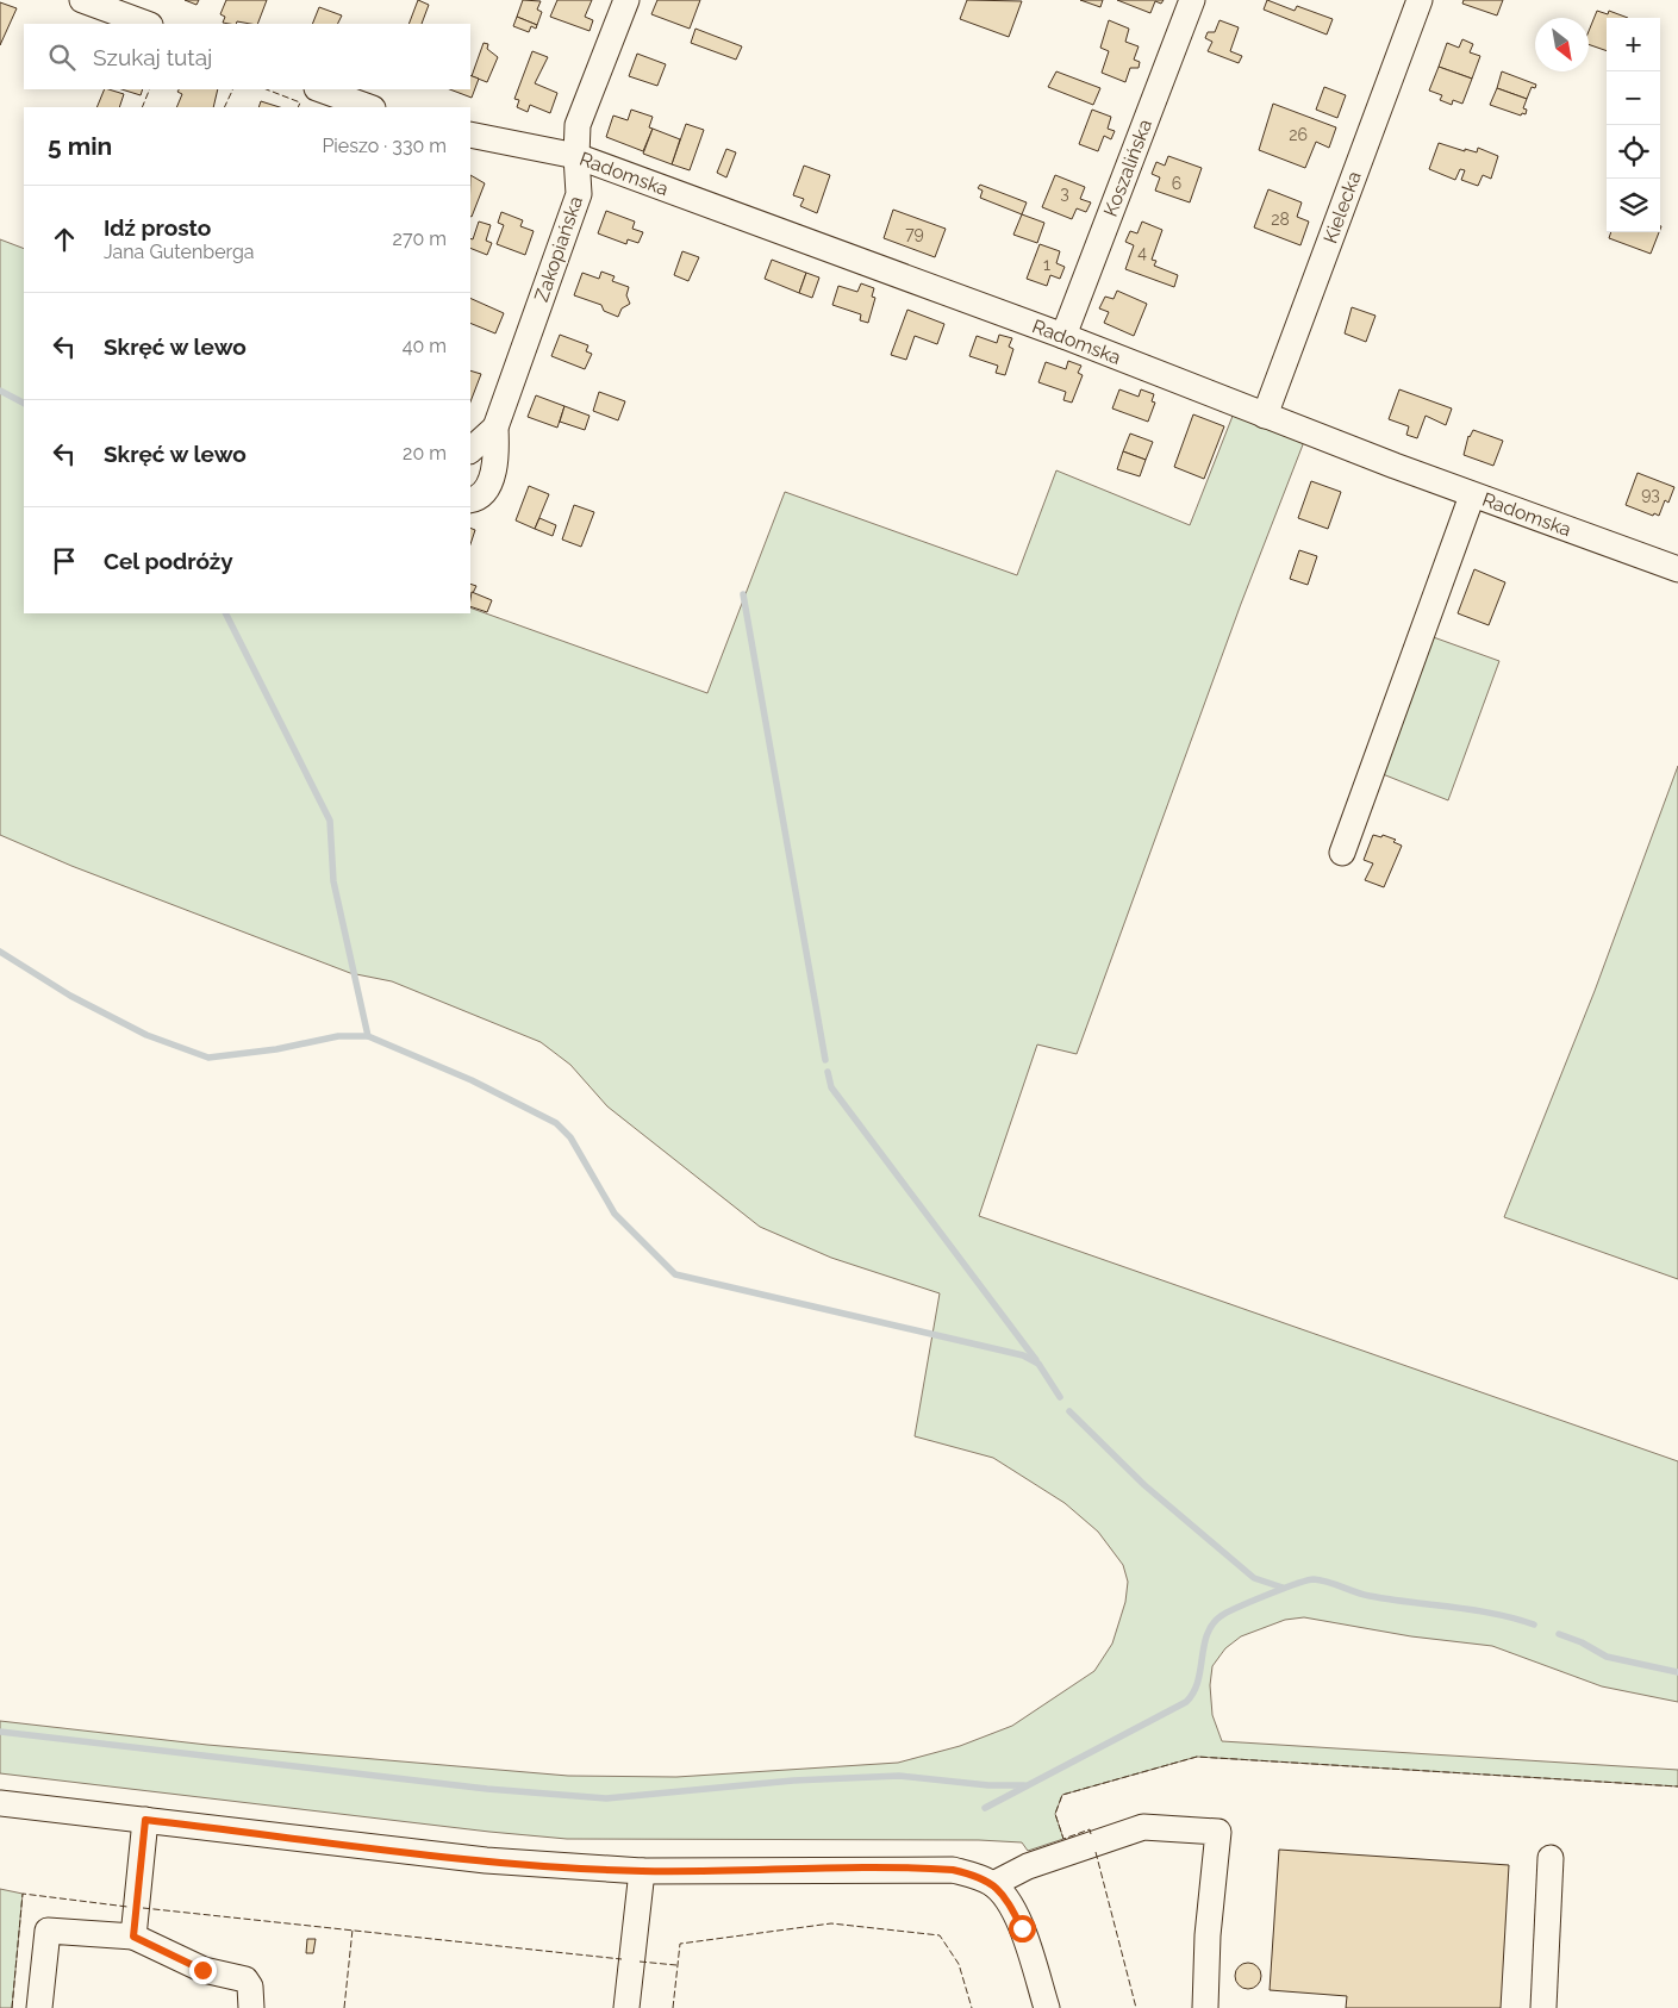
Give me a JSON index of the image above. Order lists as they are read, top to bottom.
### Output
{
  "streets": {
    "street": [
      "Koszalińska",
      "Radomska",
      "Kielecka",
      "Zakopiańska"
    ]
  },
  "crossings": [
    ["Koszalińska", "Radomska"],
    ["Radomska", "Kielecka"],
    ["Radomska", "Zakopiańska"]
  ],
  "house_numbers": [
    "26",
    "6",
    "3",
    "28",
    "79",
    "4",
    "1",
    "93"
  ],
  "north": "bottom right",
  "page": {
    "map_buttons": ["+", "−"],
    "search": "Szukaj tutaj",
    "heading": ["5 min", "Pieszo · 330 m"],
    "list": [
      ["Idź prosto", "Jana Gutenberga", "270 m"],
      ["Skręć w lewo", "40 m"],
      ["Skręć w lewo", "20 m"],
      "Cel podróży"
    ]
  }
}
